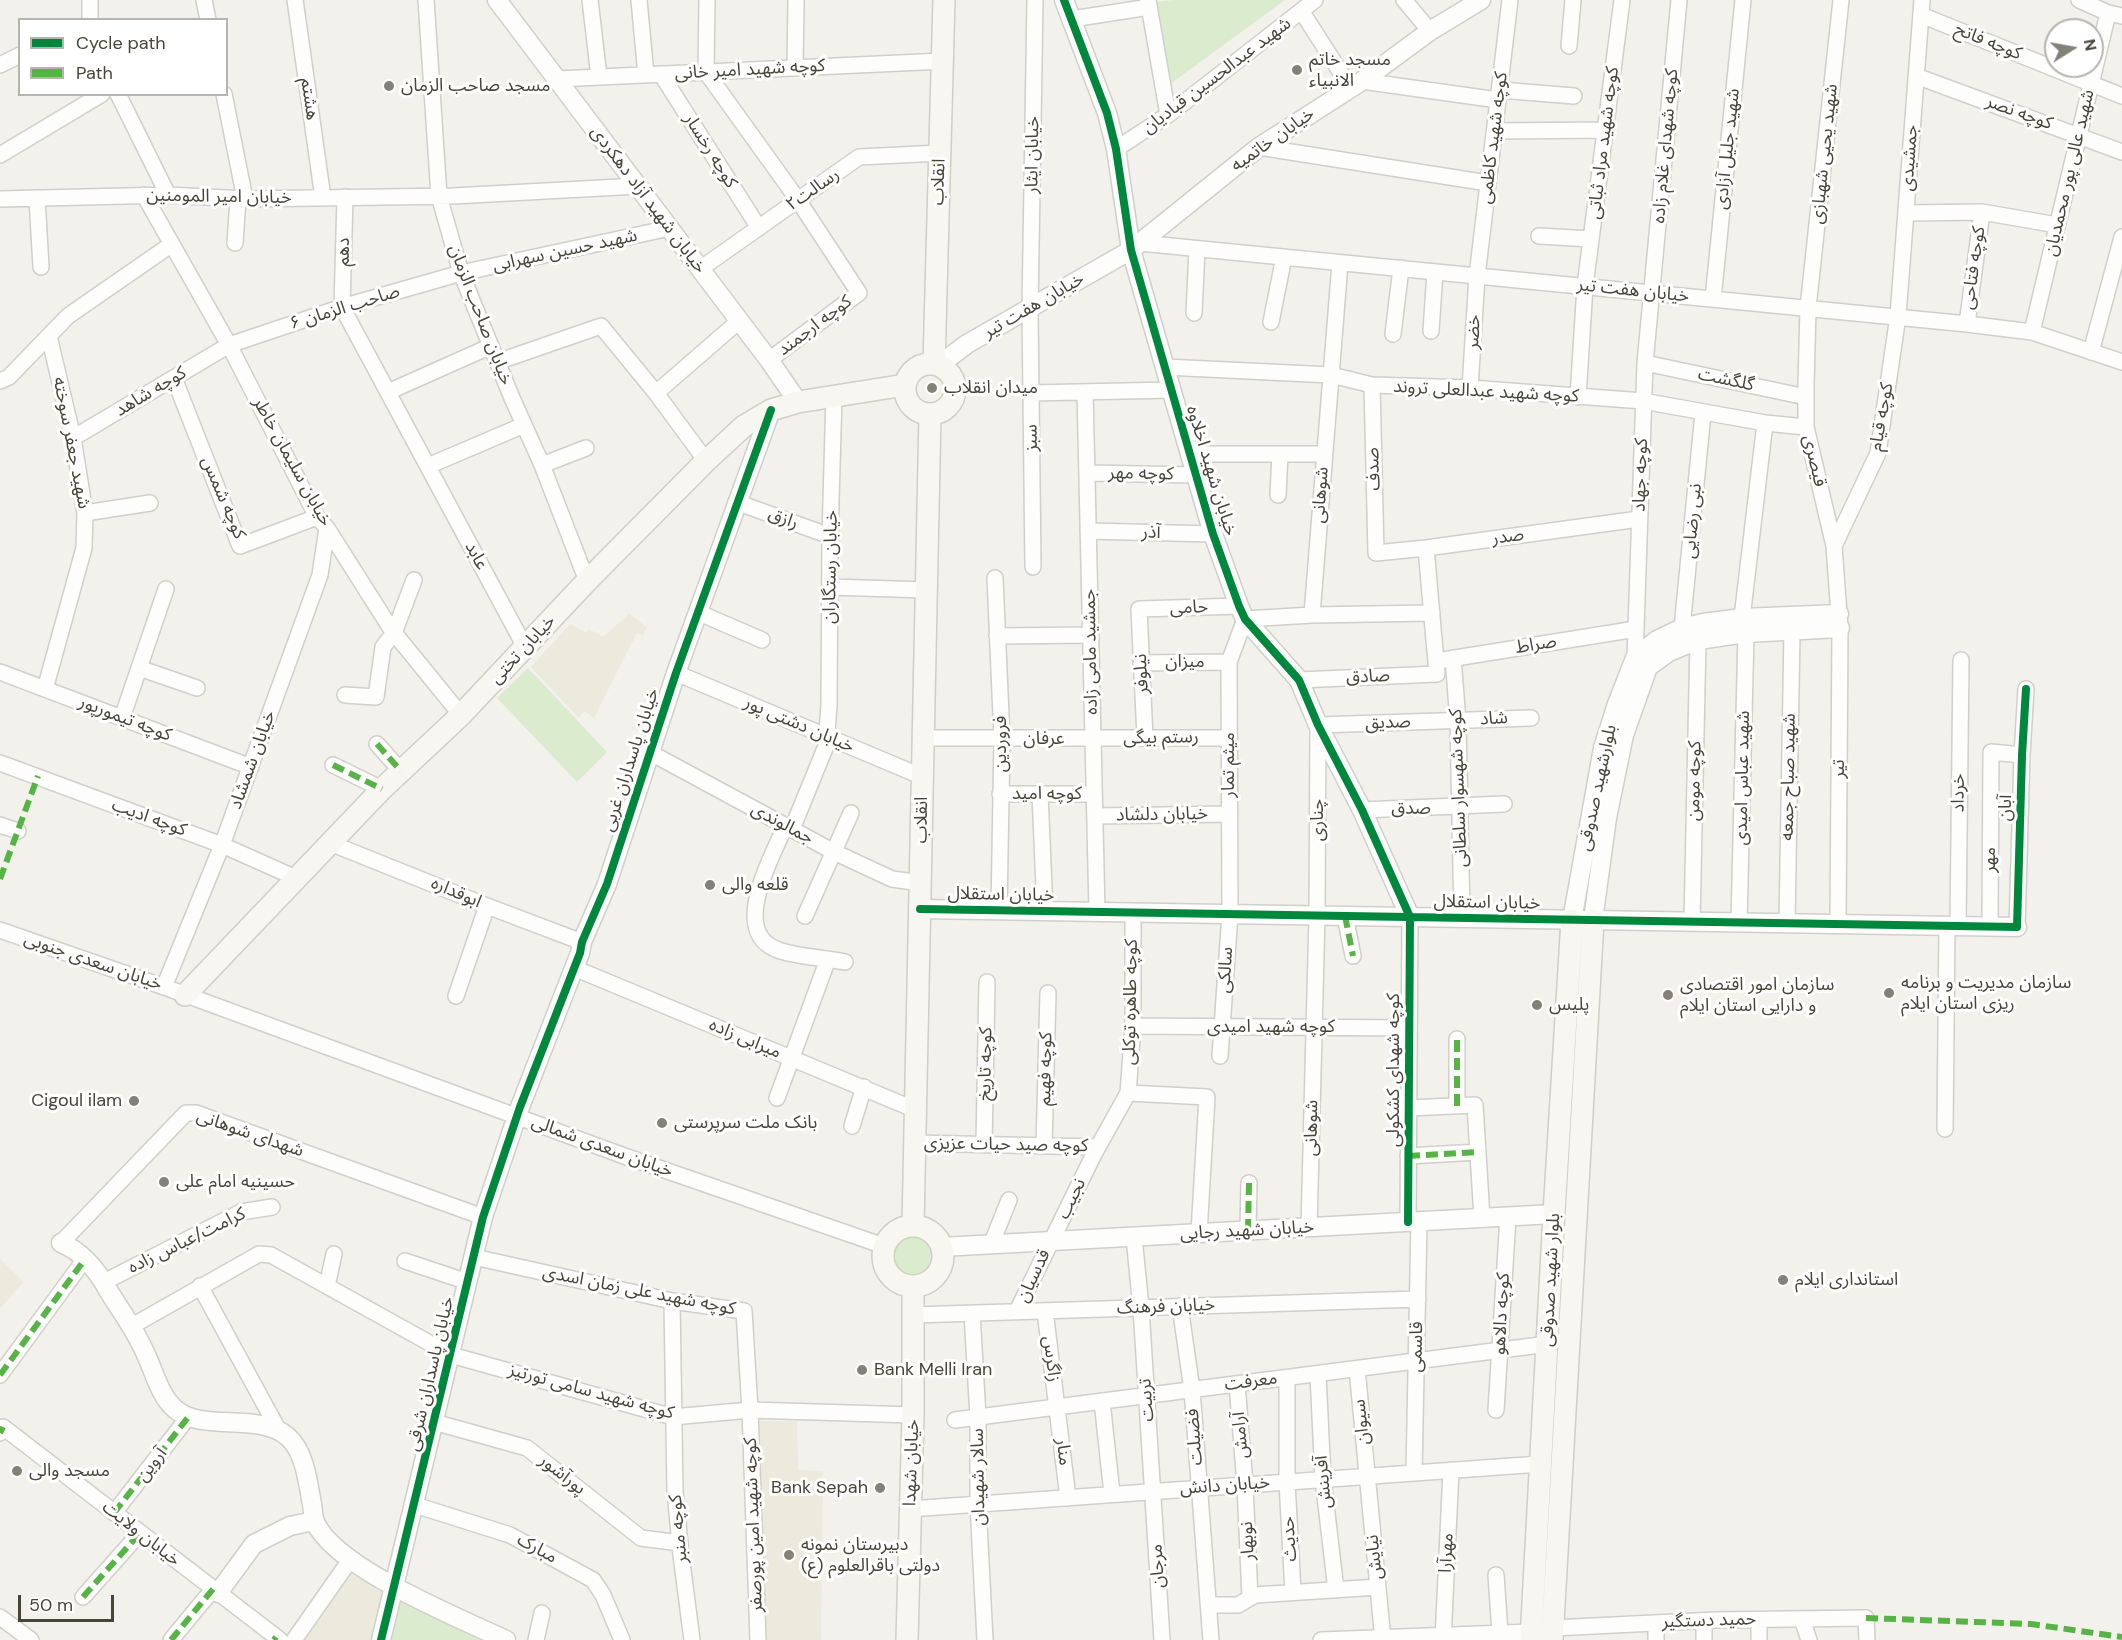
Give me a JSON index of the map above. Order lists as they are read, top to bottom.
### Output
{
  "streets": {
    "main road": [
      "انقلاب",
      "خیابان تختی",
      "بلوار شهید صدوقی",
      "خیابان شهدا"
    ],
    "street": [
      "کوچه فاتح",
      "کوچه شهید امیر خانی",
      "شهید عبدالحسین قبادیان",
      "هشتم",
      "کوچه نصر",
      "کوچه شهید کاظمی",
      "خیابان خاتمیه",
      "کوچه شهید مراد ثباتی",
      "کوچه شهدای غلام زاده",
      "شهید جلیل آزادی",
      "کوچه رخسار",
      "شهید یحیی شهبازی",
      "خیابان ایثار",
      "جمشیدی",
      "شهید عالی پور محمدیان",
      "رسالت۲",
      "خیابان امیر المومنین",
      "خیابان شهید آزاد دهکردی",
      "شهید حسین سهرابی",
      "دهم",
      "کوچه فتاحی",
      "خیابان هفت تیر",
      "صاحب الزمان ۶",
      "خیابان صاحب الزمان",
      "کوچه ارجمند",
      "خضر",
      "گلگشت",
      "کوچه شاهد",
      "کوچه شهید عبدالعلی تروند",
      "کوچه قیام",
      "سبز",
      "شهید جعفر سوخته",
      "قیصری",
      "خیابان سلیمان خاطر",
      "صدف",
      "خیابان شهید اخلاوه",
      "کوچه مهر",
      "کوچه جهاد",
      "شوهانی",
      "کوچه شمس",
      "رازق",
      "نبی رضایی",
      "آذر",
      "صدر",
      "عابد",
      "خیابان رستگاران",
      "حامی",
      "صراط",
      "جمشید مامی زاده",
      "میزان",
      "نیلوفر",
      "صادق",
      "کوچه تیمورپور",
      "شاد",
      "صدیق",
      "خیابان دشتی پور",
      "رستم بیگی",
      "عرفان",
      "فروردین",
      "خیابان شمشاد",
      "خیابان پاسداران غربی",
      "میثم تمار",
      "تیر",
      "شهید صباح جمعه",
      "شهید عباس امیدی",
      "کوچه مومن",
      "کوچه شهسوار سلطانی",
      "بلوارشهید صدوقی",
      "خرداد",
      "کوچه امید",
      "آبان",
      "صدق",
      "خیابان دلشاد",
      "کوچه ادیب",
      "چناری",
      "جمالوندی",
      "مهر",
      "ابوقداره",
      "خیابان استقلال",
      "خیابان سعدی جنوبی",
      "سالکی",
      "کوچه طاهره توکلی",
      "کوچه شهید امیدی",
      "میرابی زاده",
      "کوچه تاریخ",
      "کوچه فهیم",
      "کوچه شهدای کشکولی",
      "شهدای شوهانی",
      "کوچه صید حیات عزیزی",
      "خیابان سعدی شمالی",
      "نجیب",
      "خیابان شهید رجایی",
      "کرامت/عباس زاده",
      "قدسیان",
      "کوچه شهید علی زمان اسدی",
      "خیابان فرهنگ",
      "کوچه دالاهو",
      "قاسمی",
      "زاگرس",
      "خیابان پاسداران شرقی",
      "معرفت",
      "کوچه شهید سامی تورتیز",
      "تربیت",
      "سیوان",
      "آرامش",
      "فضیلت",
      "منار",
      "آروین",
      "پورآشور",
      "سالار شهیدان",
      "آفرینش",
      "خیابان دانش",
      "کوچه شهید امین پورصفر",
      "کوچه منبر",
      "خیابان ولایت",
      "حدیث",
      "نوبهار",
      "مبارک",
      "مهرآرا",
      "نیایش",
      "مرجان",
      "حمید دستگیر"
    ]
  },
  "crossings": [
    ["کوچه فاتح", "جمشیدی"],
    ["کوچه فاتح", "شهید عالی پور محمدیان"],
    ["کوچه شهید امیر خانی", "کوچه رخسار"],
    ["کوچه شهید امیر خانی", "انقلاب"],
    ["کوچه شهید امیر خانی", "خیابان شهید آزاد دهکردی"],
    ["شهید عبدالحسین قبادیان", "خیابان شهید اخلاوه"],
    ["هشتم", "خیابان امیر المومنین"],
    ["کوچه نصر", "جمشیدی"],
    ["کوچه نصر", "شهید عالی پور محمدیان"],
    ["کوچه شهید کاظمی", "خیابان هفت تیر"],
    ["کوچه شهید کاظمی", "خضر"],
    ["خیابان خاتمیه", "خیابان هفت تیر"],
    ["خیابان خاتمیه", "خیابان شهید اخلاوه"],
    ["کوچه شهید مراد ثباتی", "خیابان هفت تیر"],
    ["کوچه شهید مراد ثباتی", "کوچه شهید عبدالعلی تروند"],
    ["کوچه شهدای غلام زاده", "خیابان هفت تیر"],
    ["کوچه شهدای غلام زاده", "کوچه جهاد"],
    ["شهید جلیل آزادی", "خیابان هفت تیر"],
    ["کوچه رخسار", "رسالت۲"],
    ["شهید یحیی شهبازی", "خیابان هفت تیر"],
    ["شهید یحیی شهبازی", "قیصری"],
    ["خیابان ایثار", "خیابان هفت تیر"],
    ["خیابان ایثار", "سبز"],
    ["جمشیدی", "خیابان هفت تیر"],
    ["جمشیدی", "کوچه قیام"],
    ["شهید عالی پور محمدیان", "خیابان هفت تیر"],
    ["انقلاب", "رسالت۲"],
    ["انقلاب", "خیابان هفت تیر"],
    ["انقلاب", "خیابان تختی"],
    ["انقلاب", "خیابان دشتی پور"],
    ["انقلاب", "عرفان"],
    ["انقلاب", "جمالوندی"],
    ["انقلاب", "خیابان استقلال"],
    ["انقلاب", "میرابی زاده"],
    ["انقلاب", "کوچه صید حیات عزیزی"],
    ["انقلاب", "خیابان سعدی شمالی"],
    ["انقلاب", "خیابان شهید رجایی"],
    ["انقلاب", "خیابان شهدا"],
    ["رسالت۲", "خیابان شهید آزاد دهکردی"],
    ["رسالت۲", "کوچه ارجمند"],
    ["خیابان امیر المومنین", "خیابان شهید آزاد دهکردی"],
    ["خیابان امیر المومنین", "دهم"],
    ["خیابان امیر المومنین", "خیابان صاحب الزمان"],
    ["خیابان امیر المومنین", "خیابان سلیمان خاطر"],
    ["خیابان شهید آزاد دهکردی", "شهید حسین سهرابی"],
    ["خیابان شهید آزاد دهکردی", "کوچه ارجمند"],
    ["خیابان شهید آزاد دهکردی", "خیابان تختی"],
    ["شهید حسین سهرابی", "صاحب الزمان ۶"],
    ["شهید حسین سهرابی", "خیابان صاحب الزمان"],
    ["دهم", "صاحب الزمان ۶"],
    ["دهم", "عابد"],
    ["کوچه فتاحی", "خیابان هفت تیر"],
    ["خیابان هفت تیر", "خضر"],
    ["خیابان هفت تیر", "کوچه قیام"],
    ["خیابان هفت تیر", "سبز"],
    ["خیابان هفت تیر", "قیصری"],
    ["خیابان هفت تیر", "خیابان شهید اخلاوه"],
    ["خیابان هفت تیر", "کوچه جهاد"],
    ["خیابان هفت تیر", "شوهانی"],
    ["خیابان هفت تیر", "خیابان تختی"],
    ["صاحب الزمان ۶", "خیابان صاحب الزمان"],
    ["صاحب الزمان ۶", "کوچه شاهد"],
    ["صاحب الزمان ۶", "خیابان سلیمان خاطر"],
    ["صاحب الزمان ۶", "عابد"],
    ["خیابان صاحب الزمان", "خیابان تختی"],
    ["خضر", "کوچه شهید عبدالعلی تروند"],
    ["گلگشت", "قیصری"],
    ["گلگشت", "کوچه جهاد"],
    ["کوچه شاهد", "شهید جعفر سوخته"],
    ["کوچه شاهد", "خیابان سلیمان خاطر"],
    ["کوچه شاهد", "کوچه شمس"],
    ["کوچه شهید عبدالعلی تروند", "قیصری"],
    ["کوچه شهید عبدالعلی تروند", "صدف"],
    ["کوچه شهید عبدالعلی تروند", "خیابان شهید اخلاوه"],
    ["کوچه شهید عبدالعلی تروند", "کوچه جهاد"],
    ["کوچه شهید عبدالعلی تروند", "شوهانی"],
    ["کوچه شهید عبدالعلی تروند", "نبی رضایی"],
    ["کوچه شهید عبدالعلی تروند", "شهید عباس امیدی"],
    ["کوچه قیام", "قیصری"],
    ["شهید جعفر سوخته", "کوچه تیمورپور"],
    ["قیصری", "تیر"],
    ["خیابان سلیمان خاطر", "کوچه شمس"],
    ["خیابان سلیمان خاطر", "خیابان تختی"],
    ["خیابان سلیمان خاطر", "خیابان شمشاد"],
    ["صدف", "صدر"],
    ["خیابان شهید اخلاوه", "کوچه مهر"],
    ["خیابان شهید اخلاوه", "آذر"],
    ["خیابان شهید اخلاوه", "حامی"],
    ["خیابان شهید اخلاوه", "صادق"],
    ["خیابان شهید اخلاوه", "صدیق"],
    ["خیابان شهید اخلاوه", "میثم تمار"],
    ["خیابان شهید اخلاوه", "صدق"],
    ["خیابان شهید اخلاوه", "چناری"],
    ["خیابان شهید اخلاوه", "خیابان استقلال"],
    ["خیابان شهید اخلاوه", "کوچه شهدای کشکولی"],
    ["کوچه مهر", "جمشید مامی زاده"],
    ["کوچه جهاد", "صدر"],
    ["کوچه جهاد", "صراط"],
    ["کوچه جهاد", "بلوارشهید صدوقی"],
    ["شوهانی", "حامی"],
    ["شوهانی", "چناری"],
    ["شوهانی", "کوچه شهید امیدی"],
    ["شوهانی", "خیابان شهید رجایی"],
    ["کوچه شمس", "خیابان شمشاد"],
    ["رازق", "خیابان رستگاران"],
    ["رازق", "خیابان پاسداران غربی"],
    ["آذر", "جمشید مامی زاده"],
    ["عابد", "خیابان تختی"],
    ["خیابان رستگاران", "خیابان تختی"],
    ["خیابان رستگاران", "خیابان دشتی پور"],
    ["خیابان رستگاران", "جمالوندی"],
    ["حامی", "نیلوفر"],
    ["حامی", "میثم تمار"],
    ["صراط", "صادق"],
    ["صراط", "کوچه شهسوار سلطانی"],
    ["خیابان تختی", "خیابان پاسداران غربی"],
    ["خیابان تختی", "کوچه ادیب"],
    ["خیابان تختی", "ابوقداره"],
    ["خیابان تختی", "خیابان سعدی جنوبی"],
    ["خیابان تختی", "خیابان سعدی شمالی"],
    ["جمشید مامی زاده", "رستم بیگی"],
    ["جمشید مامی زاده", "عرفان"],
    ["جمشید مامی زاده", "کوچه امید"],
    ["جمشید مامی زاده", "خیابان دلشاد"],
    ["جمشید مامی زاده", "خیابان استقلال"],
    ["میزان", "نیلوفر"],
    ["میزان", "میثم تمار"],
    ["نیلوفر", "رستم بیگی"],
    ["کوچه تیمورپور", "خیابان شمشاد"],
    ["شاد", "صدیق"],
    ["شاد", "کوچه شهسوار سلطانی"],
    ["صدیق", "کوچه شهسوار سلطانی"],
    ["صدیق", "چناری"],
    ["خیابان دشتی پور", "خیابان پاسداران غربی"],
    ["رستم بیگی", "عرفان"],
    ["رستم بیگی", "میثم تمار"],
    ["عرفان", "فروردین"],
    ["فروردین", "کوچه امید"],
    ["فروردین", "خیابان استقلال"],
    ["خیابان شمشاد", "کوچه ادیب"],
    ["خیابان شمشاد", "خیابان سعدی جنوبی"],
    ["خیابان پاسداران غربی", "جمالوندی"],
    ["خیابان پاسداران غربی", "ابوقداره"],
    ["خیابان پاسداران غربی", "میرابی زاده"],
    ["خیابان پاسداران غربی", "خیابان سعدی شمالی"],
    ["خیابان پاسداران غربی", "خیابان پاسداران شرقی"],
    ["میثم تمار", "خیابان دلشاد"],
    ["میثم تمار", "خیابان استقلال"],
    ["میثم تمار", "سالکی"],
    ["تیر", "خیابان استقلال"],
    ["شهید صباح جمعه", "خیابان استقلال"],
    ["شهید عباس امیدی", "خیابان استقلال"],
    ["کوچه مومن", "خیابان استقلال"],
    ["کوچه شهسوار سلطانی", "صدق"],
    ["کوچه شهسوار سلطانی", "خیابان استقلال"],
    ["بلوارشهید صدوقی", "خیابان استقلال"],
    ["بلوارشهید صدوقی", "بلوار شهید صدوقی"],
    ["خرداد", "خیابان استقلال"],
    ["آبان", "مهر"],
    ["آبان", "خیابان استقلال"],
    ["چناری", "خیابان استقلال"],
    ["چناری", "کوچه شهید امیدی"],
    ["مهر", "خیابان استقلال"],
    ["خیابان استقلال", "سالکی"],
    ["خیابان استقلال", "کوچه طاهره توکلی"],
    ["خیابان استقلال", "کوچه شهدای کشکولی"],
    ["خیابان استقلال", "بلوار شهید صدوقی"],
    ["خیابان سعدی جنوبی", "خیابان سعدی شمالی"],
    ["سالکی", "کوچه شهید امیدی"],
    ["کوچه طاهره توکلی", "کوچه شهید امیدی"],
    ["کوچه طاهره توکلی", "نجیب"],
    ["کوچه شهید امیدی", "کوچه شهدای کشکولی"],
    ["کوچه تاریخ", "کوچه صید حیات عزیزی"],
    ["کوچه فهیم", "کوچه صید حیات عزیزی"],
    ["کوچه شهدای کشکولی", "خیابان شهید رجایی"],
    ["کوچه شهدای کشکولی", "قاسمی"],
    ["شهدای شوهانی", "خیابان پاسداران شرقی"],
    ["کوچه صید حیات عزیزی", "نجیب"],
    ["خیابان سعدی شمالی", "خیابان شهید رجایی"],
    ["خیابان سعدی شمالی", "خیابان پاسداران شرقی"],
    ["خیابان سعدی شمالی", "خیابان شهدا"],
    ["نجیب", "خیابان شهید رجایی"],
    ["نجیب", "قدسیان"],
    ["خیابان شهید رجایی", "قدسیان"],
    ["خیابان شهید رجایی", "بلوار شهید صدوقی"],
    ["خیابان شهید رجایی", "کوچه دالاهو"],
    ["خیابان شهید رجایی", "قاسمی"],
    ["خیابان شهید رجایی", "تربیت"],
    ["خیابان شهید رجایی", "خیابان شهدا"],
    ["قدسیان", "خیابان فرهنگ"],
    ["بلوار شهید صدوقی", "معرفت"],
    ["بلوار شهید صدوقی", "خیابان دانش"],
    ["بلوار شهید صدوقی", "حمید دستگیر"],
    ["کوچه شهید علی زمان اسدی", "خیابان پاسداران شرقی"],
    ["کوچه شهید علی زمان اسدی", "کوچه شهید سامی تورتیز"],
    ["کوچه شهید علی زمان اسدی", "کوچه شهید امین پورصفر"],
    ["کوچه شهید علی زمان اسدی", "کوچه منبر"],
    ["خیابان فرهنگ", "قاسمی"],
    ["خیابان فرهنگ", "زاگرس"],
    ["خیابان فرهنگ", "تربیت"],
    ["خیابان فرهنگ", "فضیلت"],
    ["خیابان فرهنگ", "خیابان شهدا"],
    ["خیابان فرهنگ", "سالار شهیدان"],
    ["کوچه دالاهو", "معرفت"],
    ["قاسمی", "معرفت"],
    ["قاسمی", "خیابان دانش"],
    ["زاگرس", "معرفت"],
    ["زاگرس", "منار"],
    ["خیابان پاسداران شرقی", "کوچه شهید سامی تورتیز"],
    ["خیابان پاسداران شرقی", "پورآشور"],
    ["خیابان پاسداران شرقی", "مبارک"],
    ["معرفت", "تربیت"],
    ["معرفت", "سیوان"],
    ["معرفت", "آرامش"],
    ["معرفت", "فضیلت"],
    ["معرفت", "منار"],
    ["معرفت", "سالار شهیدان"],
    ["معرفت", "آفرینش"],
    ["معرفت", "حدیث"],
    ["کوچه شهید سامی تورتیز", "خیابان شهدا"],
    ["کوچه شهید سامی تورتیز", "کوچه شهید امین پورصفر"],
    ["کوچه شهید سامی تورتیز", "کوچه منبر"],
    ["تربیت", "خیابان دانش"],
    ["تربیت", "مرجان"],
    ["سیوان", "خیابان دانش"],
    ["سیوان", "نیایش"],
    ["آرامش", "خیابان دانش"],
    ["آرامش", "نوبهار"],
    ["فضیلت", "خیابان دانش"],
    ["منار", "خیابان دانش"],
    ["خیابان شهدا", "خیابان دانش"],
    ["آروین", "خیابان ولایت"],
    ["پورآشور", "کوچه منبر"],
    ["سالار شهیدان", "خیابان دانش"],
    ["آفرینش", "خیابان دانش"],
    ["خیابان دانش", "حدیث"],
    ["خیابان دانش", "نوبهار"],
    ["خیابان دانش", "مهرآرا"],
    ["خیابان دانش", "نیایش"],
    ["خیابان دانش", "مرجان"]
  ],
  "places": [
    "مسجد خاتم الانبیاء",
    "مسجد صاحب الزمان",
    "میدان انقلاب",
    "قلعه والی",
    "سازمان مدیریت و برنامه ریزی استان ایلام",
    "سازمان امور اقتصادی و دارایی استان ایلام",
    "پلیس",
    "Cigoul ilam",
    "بانک ملت سرپرستی",
    "حسینیه امام علی",
    "استانداری ایلام",
    "Bank Melli Iran",
    "مسجد والی",
    "Bank Sepah",
    "دبیرستان نمونه دولتی باقرالعلوم (ع)"
  ],
  "legend": ["Cycle path", "Path"],
  "scale_bar": "50 m",
  "north": "right"
}
